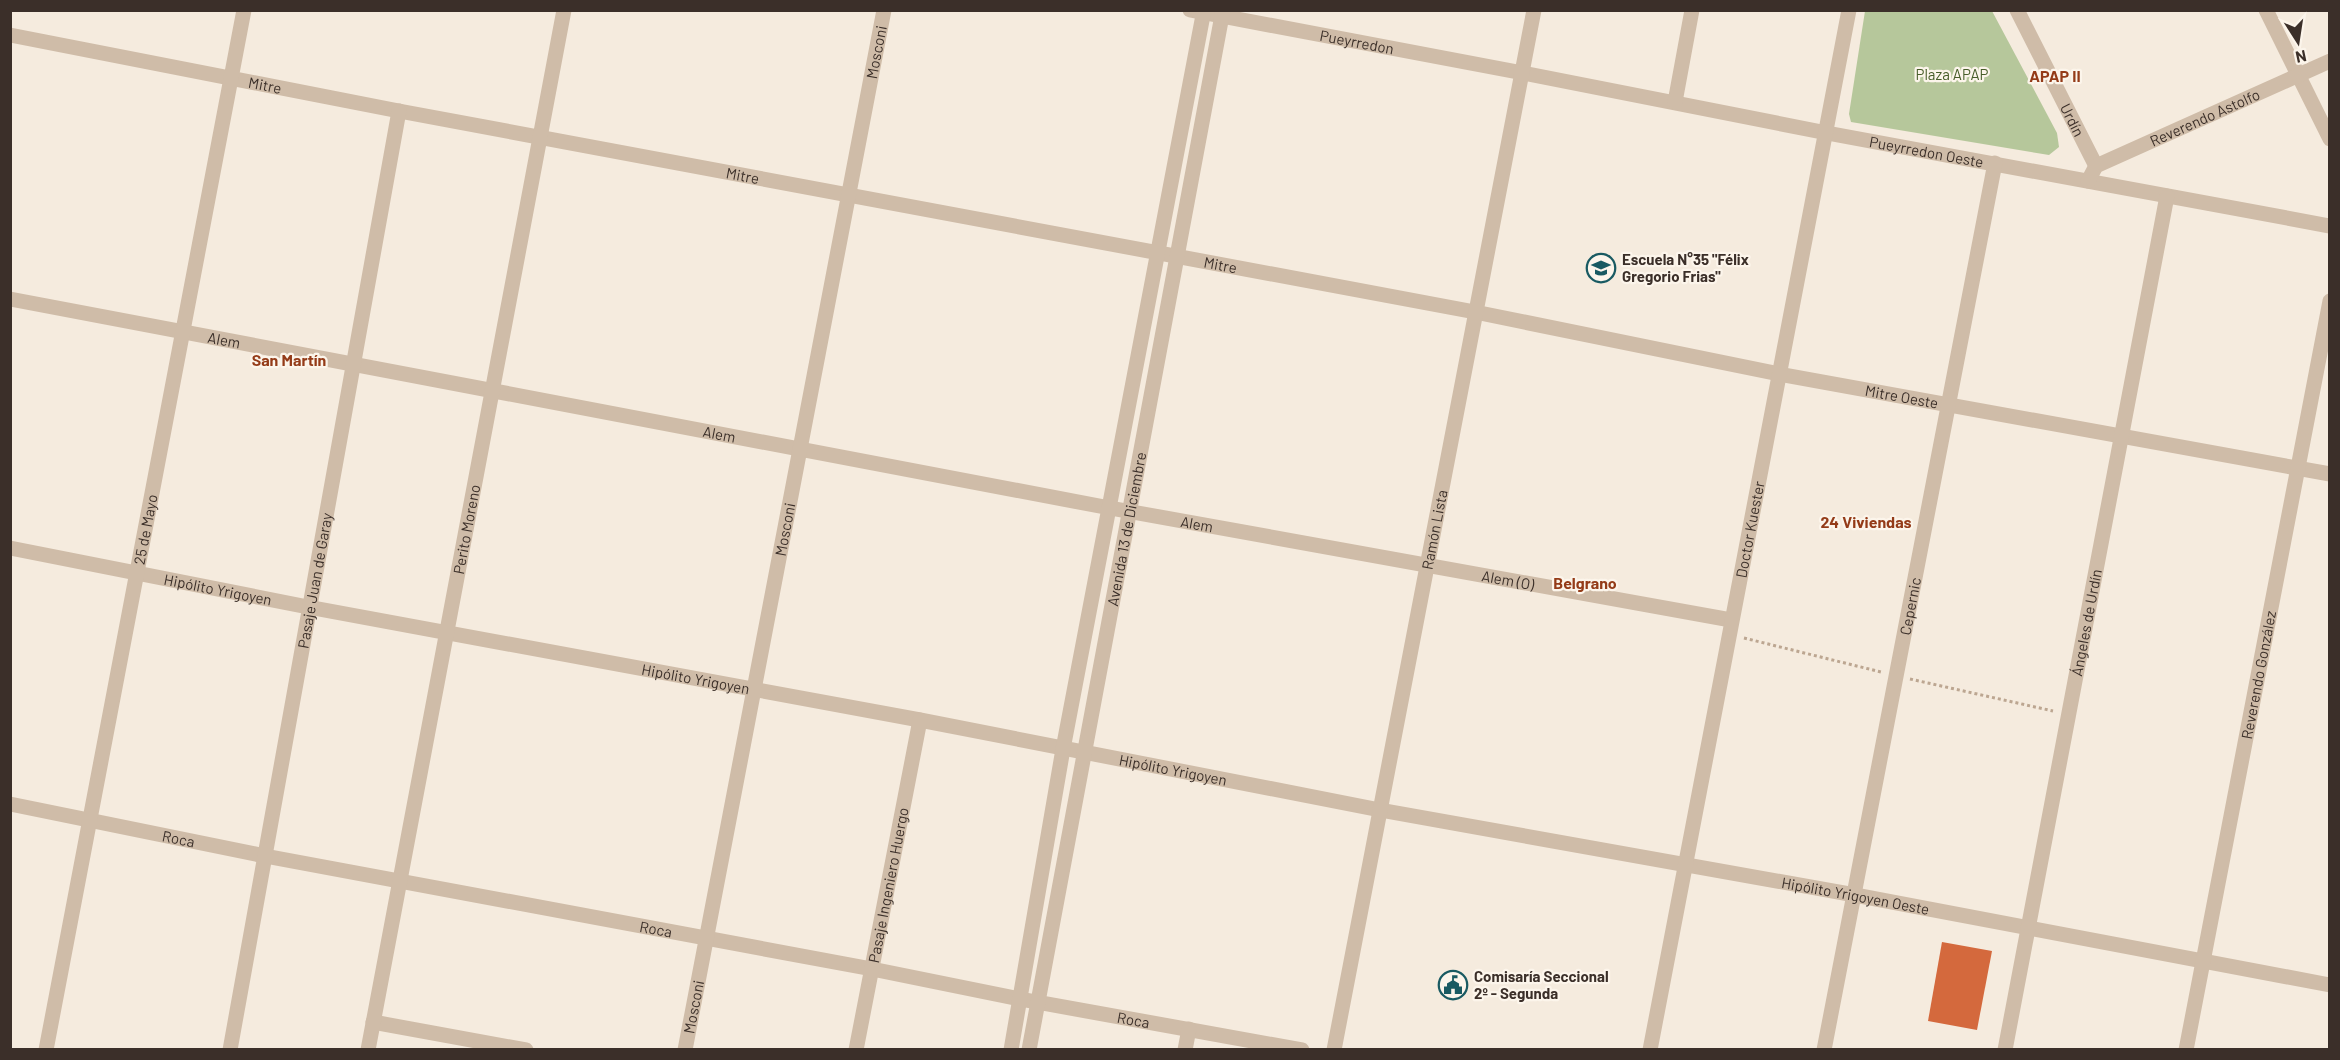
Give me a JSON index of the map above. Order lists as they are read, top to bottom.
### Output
{
  "streets": {
    "street": [
      "Pueyrredon",
      "Mosconi",
      "Mitre",
      "Reverendo Astolfo",
      "Urdín",
      "Pueyrredon Oeste",
      "Alem",
      "Mitre Oeste",
      "25 de Mayo",
      "Perito Moreno",
      "Avenida 13 de Diciembre",
      "Ramón Lista",
      "Doctor Kuester",
      "Pasaje Juan de Garay",
      "Alem (O)",
      "Hipólito Yrigoyen",
      "Cepernic",
      "Ángeles de Urdín",
      "Reverendo González",
      "Roca",
      "Pasaje Ingeniero Huergo",
      "Hipólito Yrigoyen Oeste"
    ]
  },
  "crossings": [
    ["Pueyrredon", "Pueyrredon Oeste"],
    ["Pueyrredon", "Avenida 13 de Diciembre"],
    ["Pueyrredon", "Ramón Lista"],
    ["Mosconi", "Mitre"],
    ["Mosconi", "Alem"],
    ["Mosconi", "Hipólito Yrigoyen"],
    ["Mosconi", "Roca"],
    ["Mitre", "Mitre Oeste"],
    ["Mitre", "25 de Mayo"],
    ["Mitre", "Perito Moreno"],
    ["Mitre", "Avenida 13 de Diciembre"],
    ["Mitre", "Ramón Lista"],
    ["Mitre", "Pasaje Juan de Garay"],
    ["Reverendo Astolfo", "Urdín"],
    ["Pueyrredon Oeste", "Ramón Lista"],
    ["Pueyrredon Oeste", "Doctor Kuester"],
    ["Pueyrredon Oeste", "Cepernic"],
    ["Pueyrredon Oeste", "Ángeles de Urdín"],
    ["Alem", "25 de Mayo"],
    ["Alem", "Perito Moreno"],
    ["Alem", "Avenida 13 de Diciembre"],
    ["Alem", "Ramón Lista"],
    ["Alem", "Pasaje Juan de Garay"],
    ["Alem", "Alem (O)"],
    ["Mitre Oeste", "Ramón Lista"],
    ["Mitre Oeste", "Doctor Kuester"],
    ["Mitre Oeste", "Cepernic"],
    ["Mitre Oeste", "Ángeles de Urdín"],
    ["Mitre Oeste", "Reverendo González"],
    ["25 de Mayo", "Hipólito Yrigoyen"],
    ["25 de Mayo", "Roca"],
    ["Perito Moreno", "Hipólito Yrigoyen"],
    ["Perito Moreno", "Roca"],
    ["Avenida 13 de Diciembre", "Hipólito Yrigoyen"],
    ["Avenida 13 de Diciembre", "Roca"],
    ["Ramón Lista", "Alem (O)"],
    ["Ramón Lista", "Hipólito Yrigoyen"],
    ["Ramón Lista", "Hipólito Yrigoyen Oeste"],
    ["Doctor Kuester", "Alem (O)"],
    ["Doctor Kuester", "Hipólito Yrigoyen Oeste"],
    ["Pasaje Juan de Garay", "Hipólito Yrigoyen"],
    ["Pasaje Juan de Garay", "Roca"],
    ["Hipólito Yrigoyen", "Pasaje Ingeniero Huergo"],
    ["Hipólito Yrigoyen", "Hipólito Yrigoyen Oeste"],
    ["Cepernic", "Hipólito Yrigoyen Oeste"],
    ["Ángeles de Urdín", "Hipólito Yrigoyen Oeste"],
    ["Reverendo González", "Hipólito Yrigoyen Oeste"],
    ["Roca", "Pasaje Ingeniero Huergo"]
  ],
  "districts": [
    "APAP II",
    "San Martín",
    "24 Viviendas",
    "Belgrano"
  ],
  "parks": ["Plaza APAP"],
  "places": {
    "school or university": ["Escuela N°35 \"Félix Gregorio Frias\""],
    "public building": ["Comisaría Seccional 2º - Segunda"]
  },
  "north": "bottom"
}
